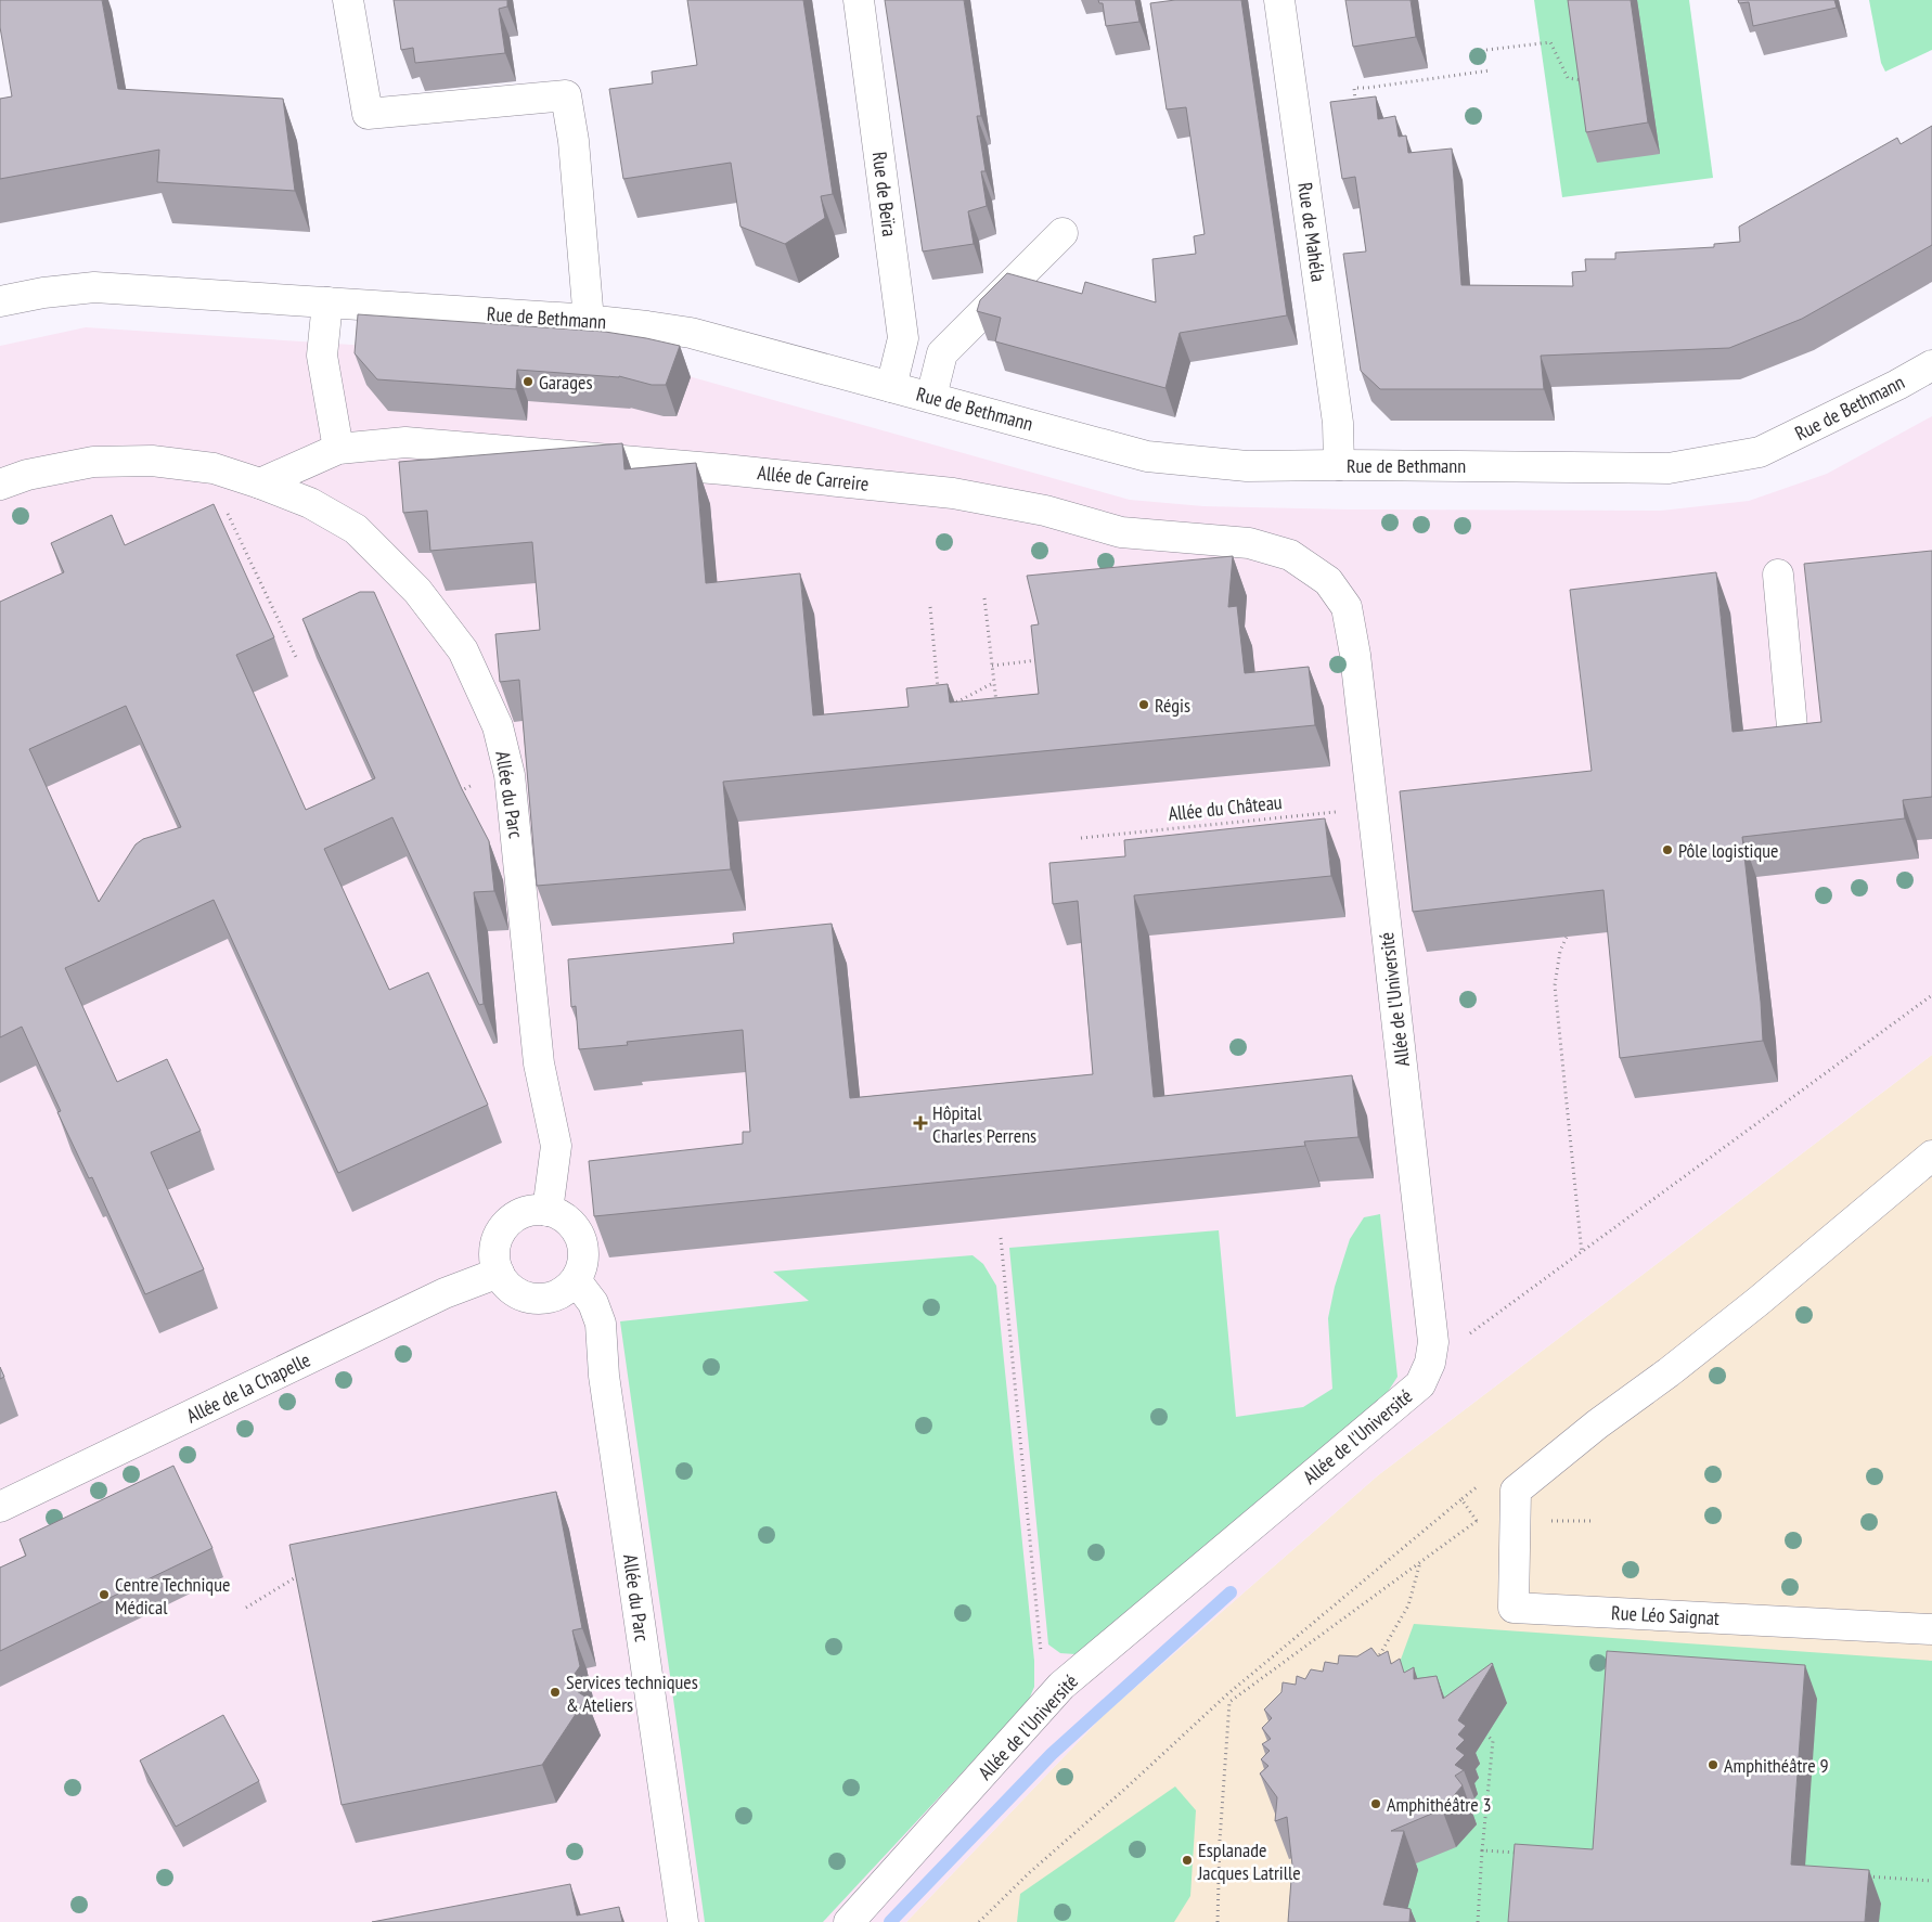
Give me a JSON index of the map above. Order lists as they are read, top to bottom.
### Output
{
  "streets": {
    "street": [
      "Rue de Beïra",
      "Rue de Mahéla",
      "Rue de Bethmann",
      "Allée de Carreire",
      "Allée du Parc",
      "Allée de l'Université",
      "Allée de la Chapelle",
      "Rue Léo Saignat"
    ],
    "path": ["Allée du Château"]
  },
  "crossings": [
    ["Rue de Beïra", "Rue de Bethmann"],
    ["Rue de Mahéla", "Rue de Bethmann"],
    ["Allée de Carreire", "Allée du Parc"],
    ["Allée de Carreire", "Allée de l'Université"],
    ["Allée du Parc", "Allée de la Chapelle"],
    ["Allée du Château", "Allée de l'Université"]
  ],
  "places": {
    "other": [
      "Garages",
      "Régis",
      "Pôle logistique",
      "Centre Technique Médical",
      "Services techniques & Ateliers",
      "Amphithéâtre 9",
      "Amphithéâtre 3",
      "Esplanade Jacques Latrille"
    ],
    "health": ["Hôpital Charles Perrens"]
  }
}
